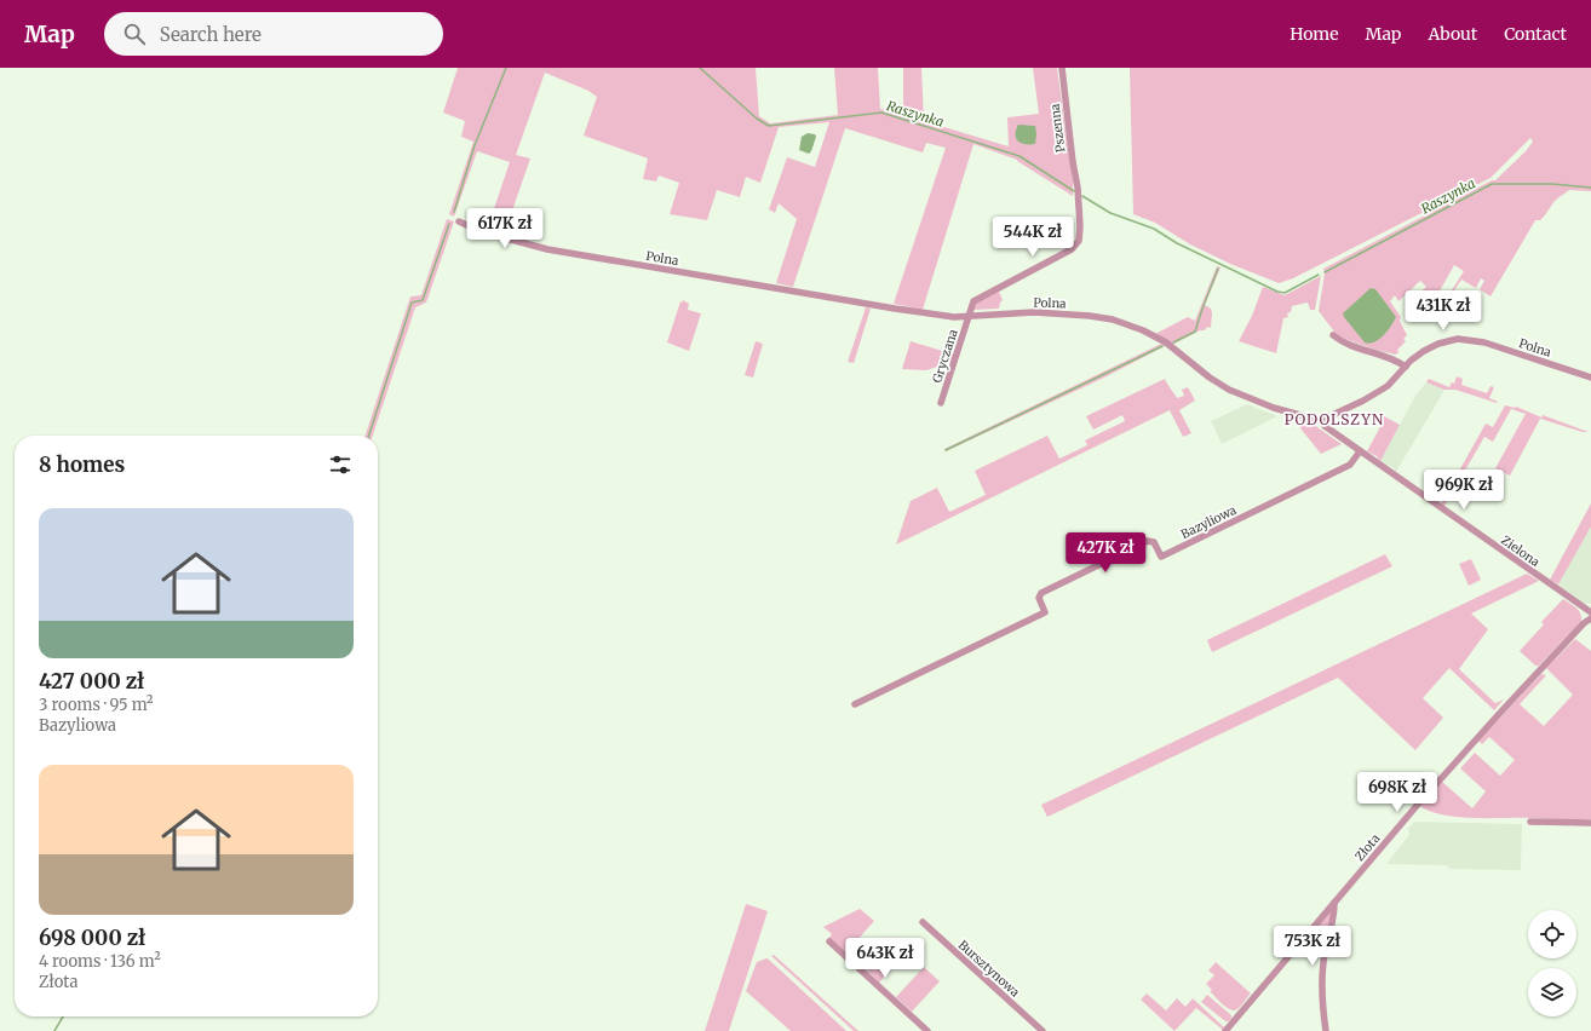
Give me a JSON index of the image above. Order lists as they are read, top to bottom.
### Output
{
  "streets": {
    "street": [
      "Pszenna",
      "Polna",
      "Gryczana",
      "Bazyliowa",
      "Zielona",
      "Złota",
      "Bursztynowa"
    ]
  },
  "crossings": [
    ["Pszenna", "Polna"],
    ["Pszenna", "Gryczana"],
    ["Polna", "Gryczana"],
    ["Polna", "Zielona"],
    ["Bazyliowa", "Zielona"]
  ],
  "districts": ["PODOLSZYN"],
  "water": ["Raszynka"],
  "page": {
    "header": "Map",
    "search": "Search here",
    "nav": [
      "Home",
      "Map",
      "About",
      "Contact"
    ],
    "price": [
      "617K zł",
      "544K zł",
      "431K zł",
      "969K zł",
      "427K zł",
      "698K zł",
      "753K zł",
      "643K zł"
    ],
    "heading": "8 homes",
    "list": [
      {
        "name": "427 000 zł",
        "note": "3 rooms · 95 m² · Bazyliowa"
      },
      {
        "name": "698 000 zł",
        "note": "4 rooms · 136 m² · Złota"
      }
    ]
  }
}
